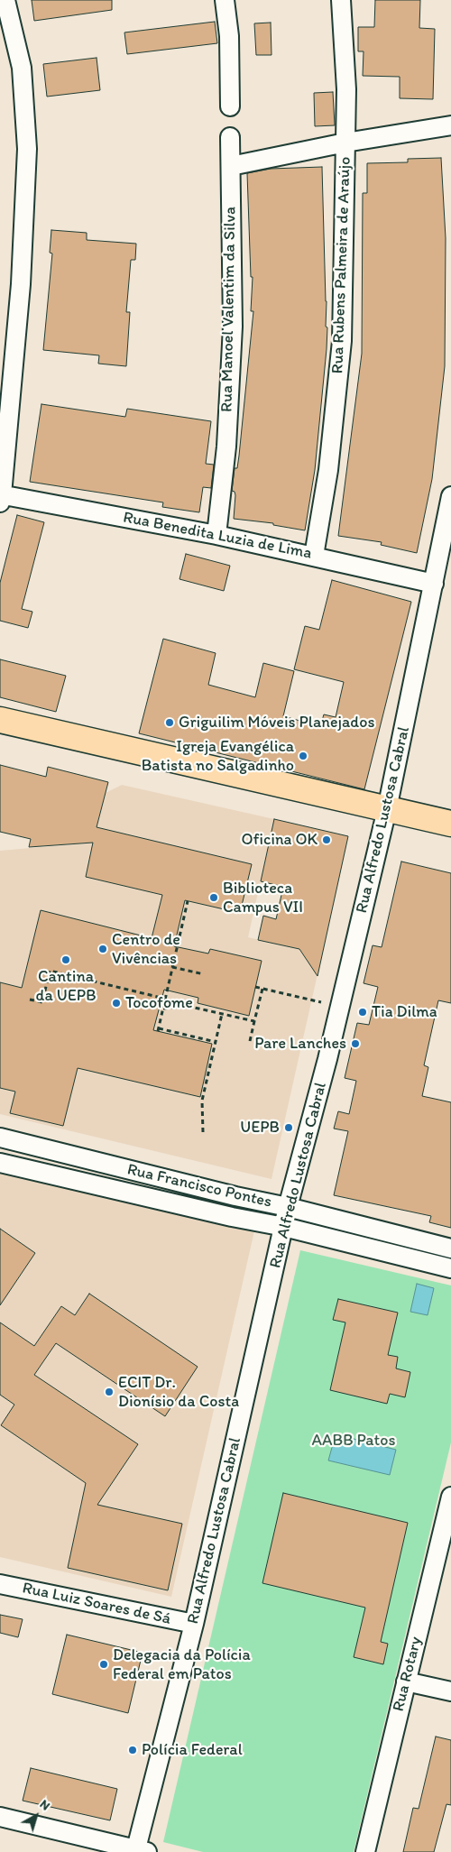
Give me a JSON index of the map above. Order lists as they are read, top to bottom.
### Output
{
  "streets": {
    "street": [
      "Rua Rubens Palmeira de Araújo",
      "Rua Manoel Valentim da Silva",
      "Rua Benedita Luzia de Lima",
      "Rua Alfredo Lustosa Cabral",
      "Rua Francisco Pontes",
      "Rua Luiz Soares de Sá",
      "Rua Rotary"
    ]
  },
  "crossings": [
    ["Rua Rubens Palmeira de Araújo", "Rua Benedita Luzia de Lima"],
    ["Rua Manoel Valentim da Silva", "Rua Benedita Luzia de Lima"],
    ["Rua Benedita Luzia de Lima", "Rua Alfredo Lustosa Cabral"],
    ["Rua Alfredo Lustosa Cabral", "Rua Francisco Pontes"],
    ["Rua Alfredo Lustosa Cabral", "Rua Luiz Soares de Sá"]
  ],
  "parks": ["AABB Patos"],
  "places": [
    "Griguilim Móveis Planejados",
    "Igreja Evangélica Batista no Salgadinho",
    "Oficina OK",
    "Biblioteca Campus VII",
    "Centro de Vivências",
    "Cantina da UEPB",
    "Tocofome",
    "Tia Dilma",
    "Pare Lanches",
    "UEPB",
    "ECIT Dr. Dionísio da Costa",
    "Delegacia da Polícia Federal em Patos",
    "Polícia Federal"
  ],
  "north": "top right"
}
